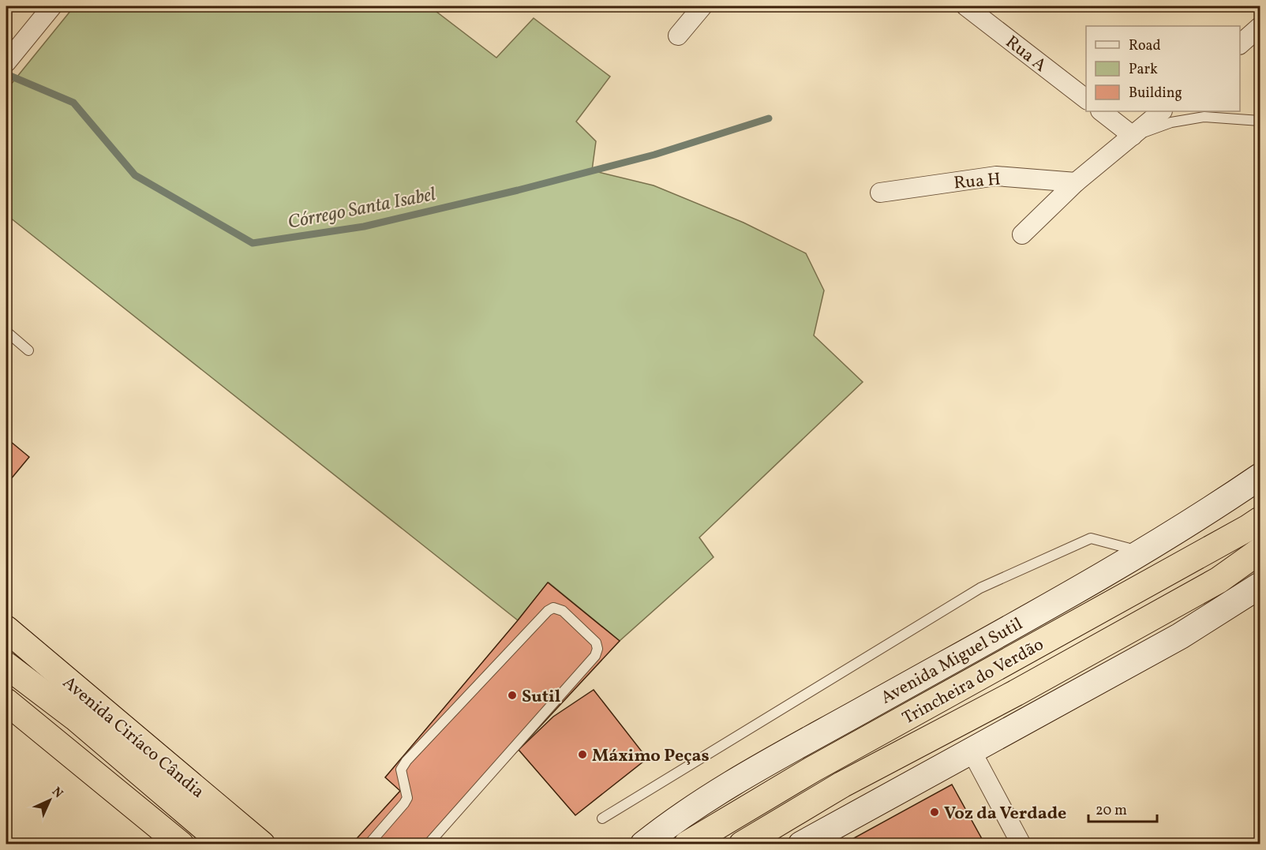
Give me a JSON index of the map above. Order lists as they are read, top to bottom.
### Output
{
  "streets": {
    "highway": ["Trincheira do Verdão", "Avenida Ciríaco Cândia"],
    "street": ["Rua A", "Rua H", "Avenida Miguel Sutil"]
  },
  "water": ["Córrego Santa Isabel"],
  "places": ["Sutil", "Máximo Peças", "Voz da Verdade"],
  "legend": ["Road", "Park", "Building"],
  "scale_bar": "20 m",
  "north": "top right"
}
